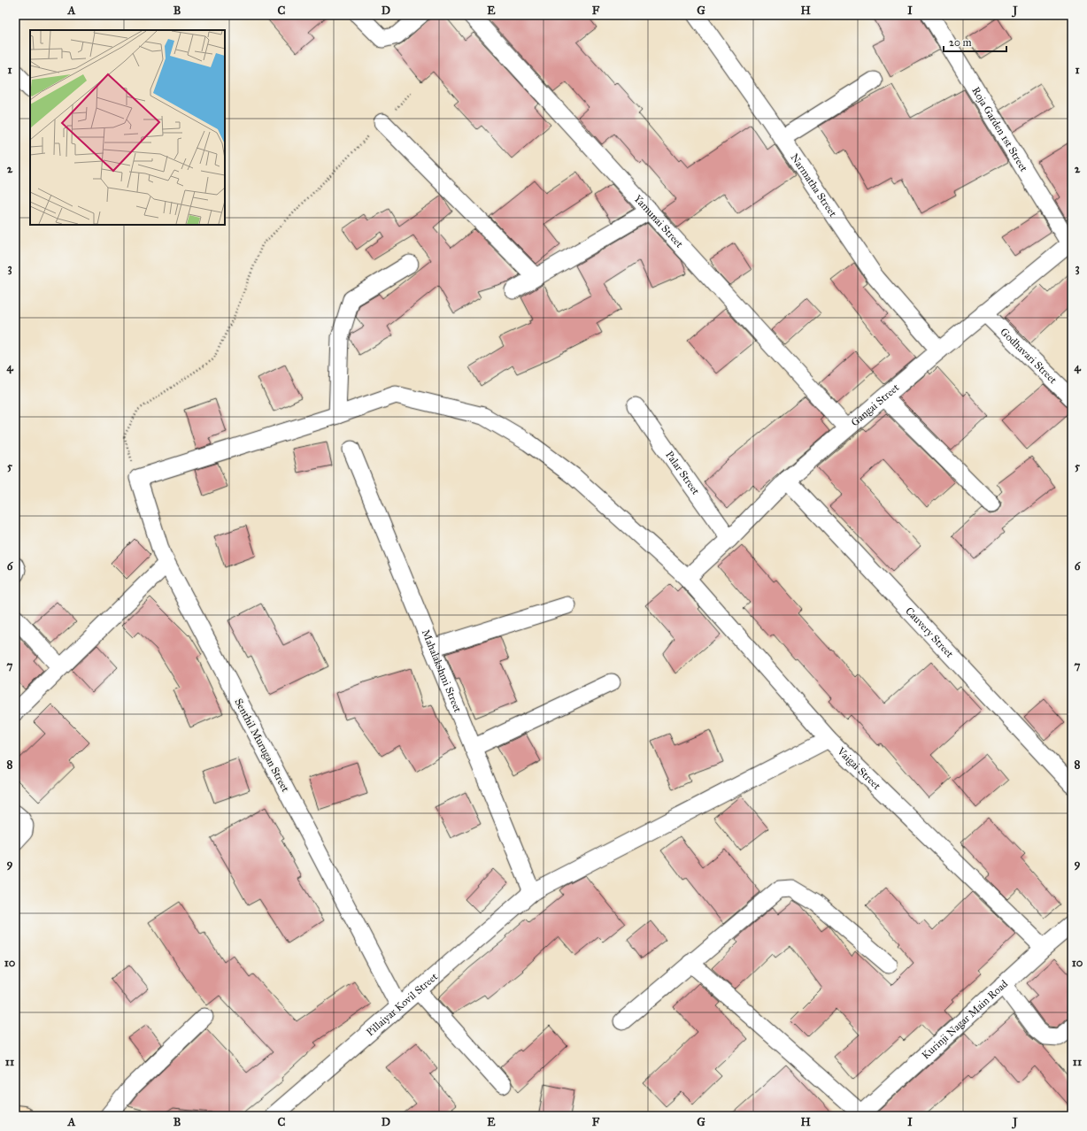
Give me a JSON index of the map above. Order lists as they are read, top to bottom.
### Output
{
  "streets": {
    "street": [
      "Roja Garden 1st Street",
      "Narmatha Street",
      "Yamunai Street",
      "Godhavari Street",
      "Gangai Street",
      "Palar Street",
      "Cauvery Street",
      "Mahalakshmi Street",
      "Senthil Murugan Street",
      "Vaigai Street",
      "Pillaiyar Kovil Street",
      "Kurinji Nagar Main Road"
    ]
  },
  "crossings": [
    ["Roja Garden 1st Street", "Gangai Street"],
    ["Narmatha Street", "Gangai Street"],
    ["Yamunai Street", "Gangai Street"],
    ["Godhavari Street", "Gangai Street"],
    ["Gangai Street", "Palar Street"],
    ["Gangai Street", "Cauvery Street"],
    ["Gangai Street", "Vaigai Street"],
    ["Mahalakshmi Street", "Pillaiyar Kovil Street"],
    ["Senthil Murugan Street", "Vaigai Street"],
    ["Senthil Murugan Street", "Pillaiyar Kovil Street"],
    ["Vaigai Street", "Pillaiyar Kovil Street"],
    ["Vaigai Street", "Kurinji Nagar Main Road"]
  ],
  "scale_bar": "20 m",
  "grid": {
    "columns": [
      "A",
      "B",
      "C",
      "D",
      "E",
      "F",
      "G",
      "H",
      "I",
      "J"
    ],
    "rows": [
      "1",
      "2",
      "3",
      "4",
      "5",
      "6",
      "7",
      "8",
      "9",
      "10",
      "11"
    ]
  }
}
